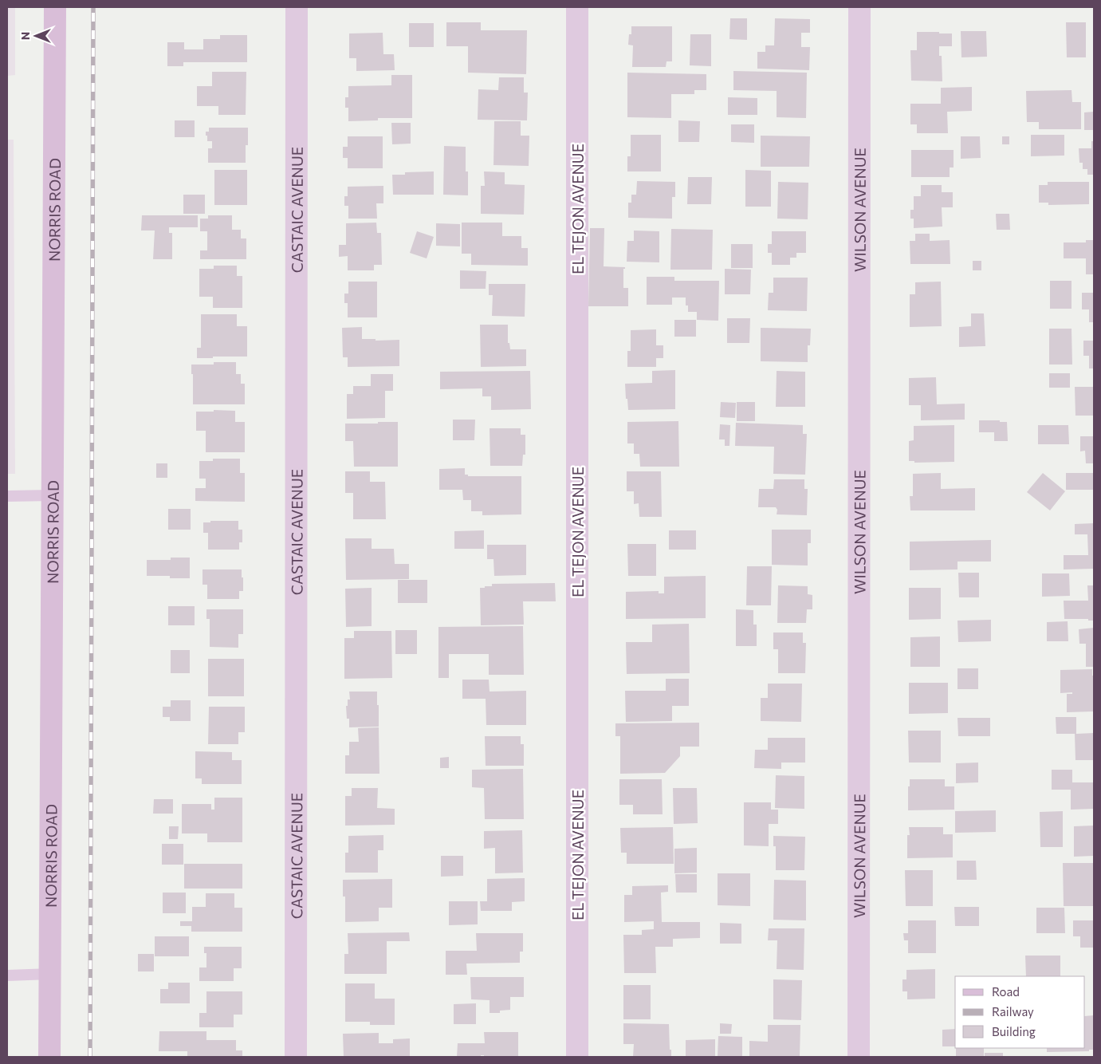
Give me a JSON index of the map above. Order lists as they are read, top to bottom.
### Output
{
  "streets": {
    "street": [
      "NORRIS ROAD",
      "CASTAIC AVENUE",
      "EL TEJON AVENUE",
      "WILSON AVENUE"
    ]
  },
  "legend": ["Road", "Railway", "Building"],
  "north": "left"
}
